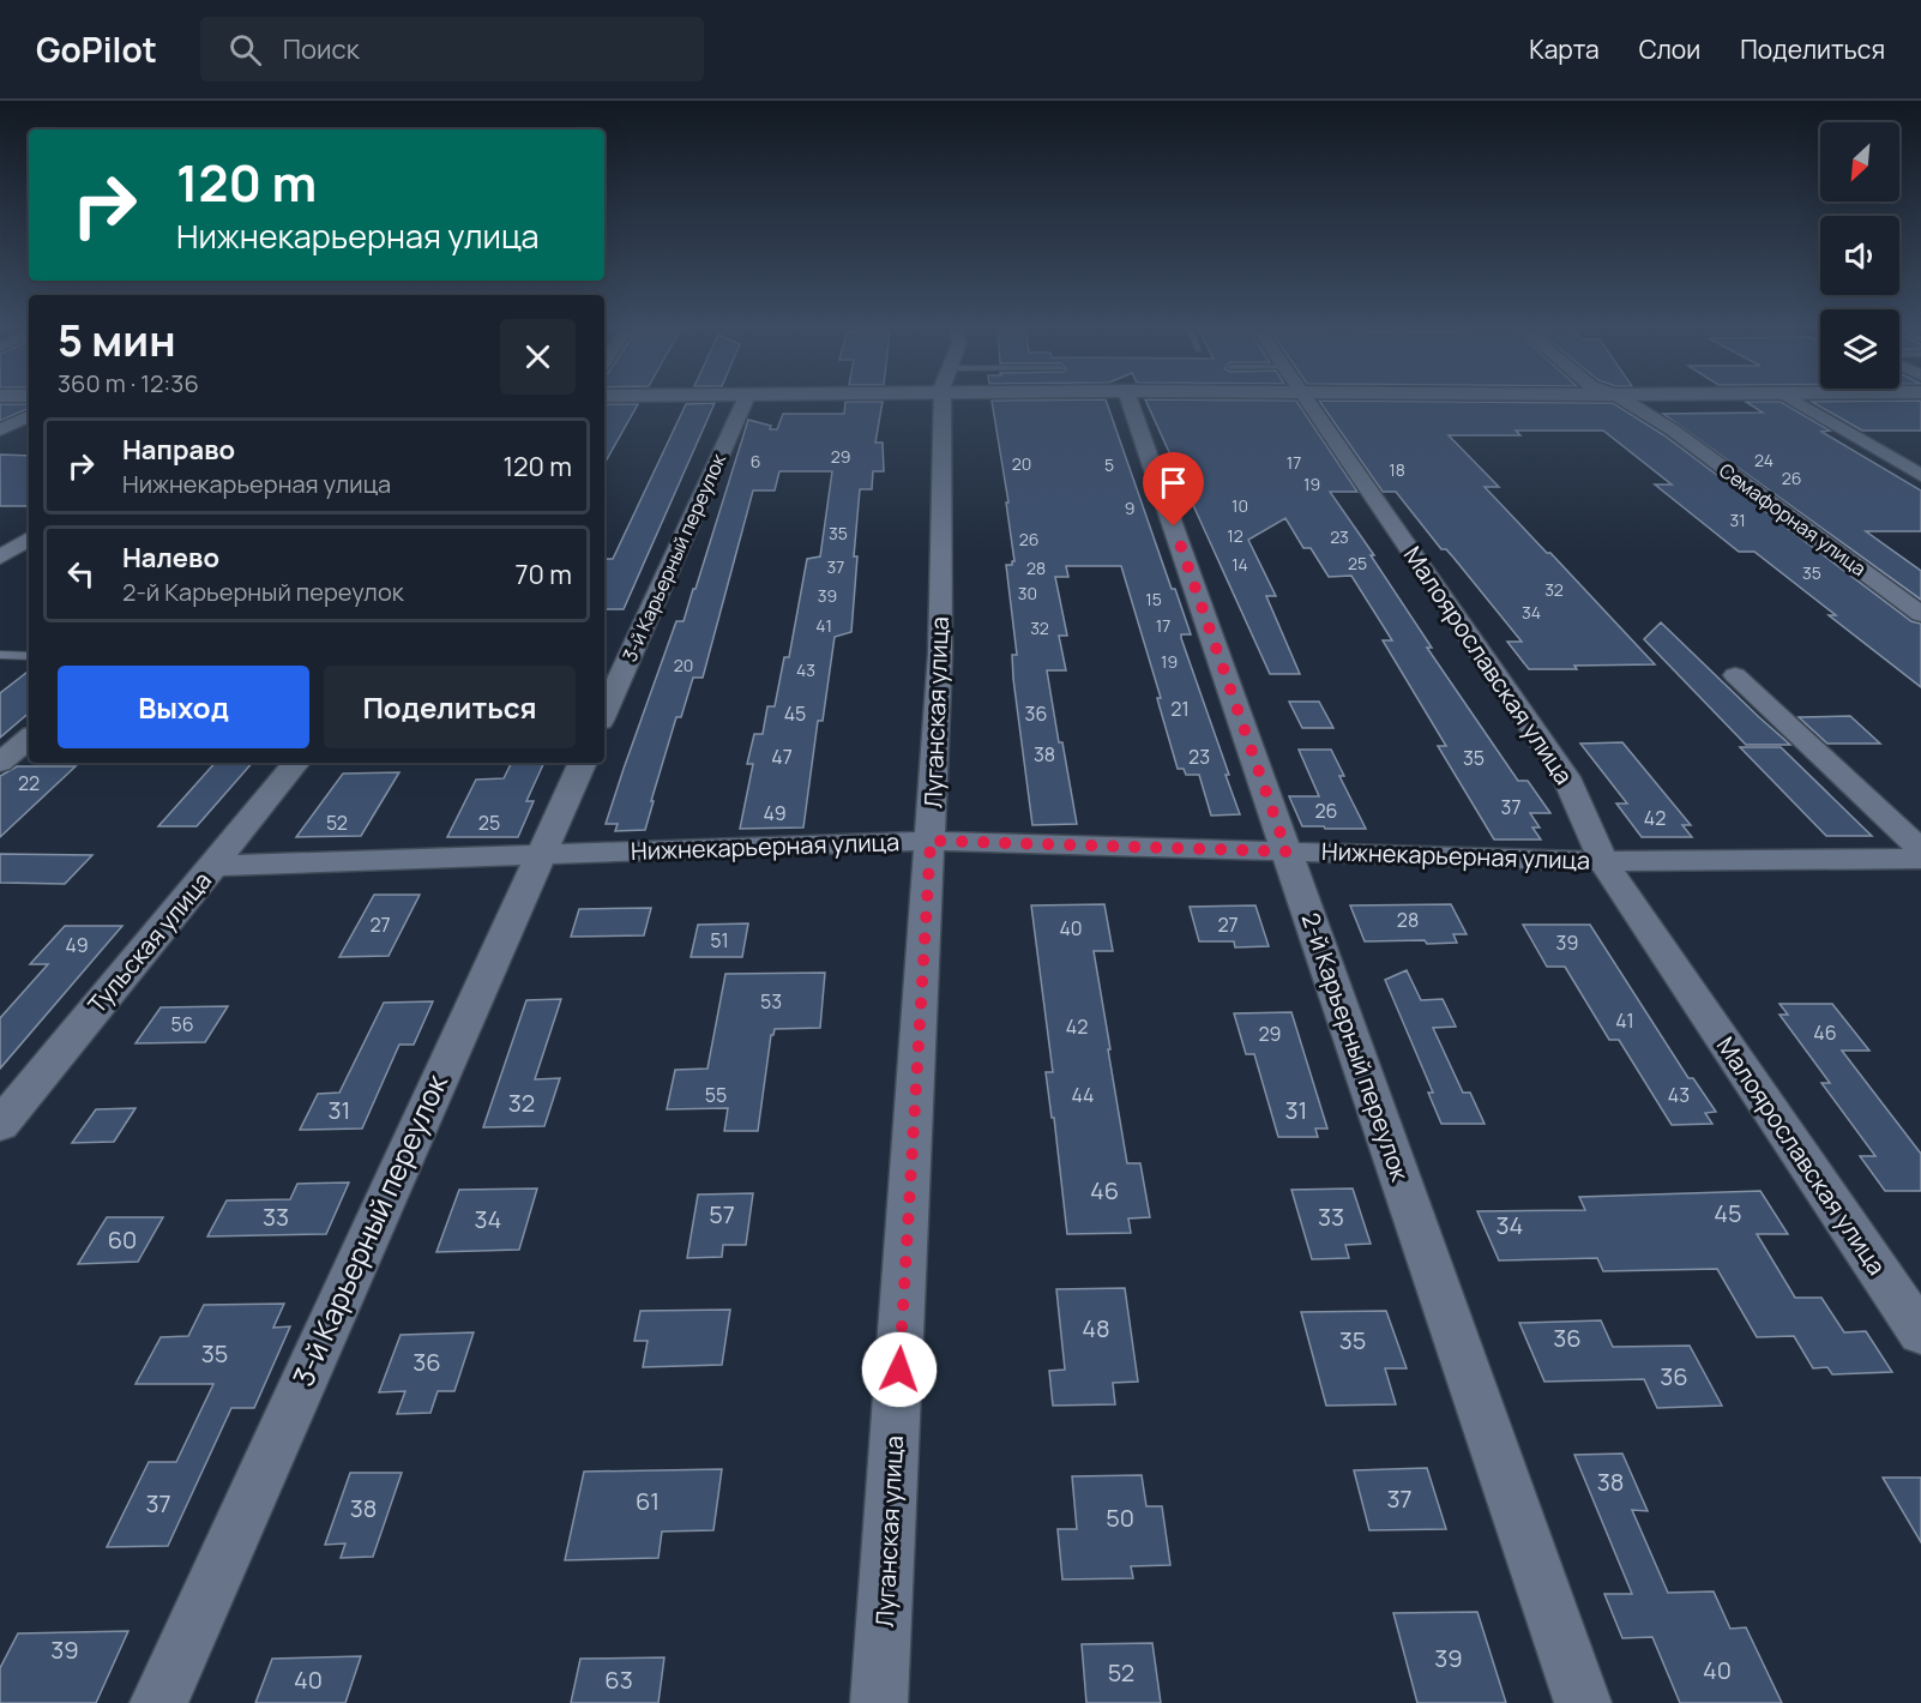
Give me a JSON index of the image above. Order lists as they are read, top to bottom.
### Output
{
  "streets": {
    "street": [
      "Семафорная улица",
      "3-й Карьерный переулок",
      "Малоярославская улица",
      "Луганская улица",
      "Нижнекарьерная улица",
      "Тульская улица",
      "2-й Карьерный переулок"
    ]
  },
  "crossings": [
    ["3-й Карьерный переулок", "Нижнекарьерная улица"],
    ["Малоярославская улица", "Нижнекарьерная улица"],
    ["Луганская улица", "Нижнекарьерная улица"],
    ["Нижнекарьерная улица", "Тульская улица"],
    ["Нижнекарьерная улица", "2-й Карьерный переулок"]
  ],
  "house_numbers": [
    "29",
    "24",
    "6",
    "17",
    "20",
    "5",
    "18",
    "26",
    "19",
    "10",
    "9",
    "31",
    "35",
    "12",
    "23",
    "26",
    "25",
    "14",
    "37",
    "28",
    "35",
    "32",
    "30",
    "39",
    "15",
    "34",
    "41",
    "17",
    "32",
    "19",
    "20",
    "43",
    "21",
    "45",
    "36",
    "38",
    "47",
    "23",
    "35",
    "22",
    "37",
    "26",
    "49",
    "42",
    "52",
    "25",
    "28",
    "27",
    "27",
    "40",
    "51",
    "39",
    "49",
    "53",
    "41",
    "56",
    "42",
    "46",
    "29",
    "55",
    "44",
    "43",
    "32",
    "31",
    "31",
    "46",
    "45",
    "57",
    "33",
    "33",
    "34",
    "34",
    "60",
    "48",
    "36",
    "35",
    "35",
    "36",
    "36",
    "38",
    "37",
    "61",
    "37",
    "38",
    "50",
    "39",
    "39",
    "40",
    "52",
    "40",
    "63"
  ],
  "north": "bottom left",
  "page": {
    "header": "GoPilot",
    "search": "Поиск",
    "nav": ["Карта", "Слои", "Поделиться"],
    "turn": ["120 m", "Нижнекарьерная улица"],
    "heading": ["5 мин", "360 m · 12:36"],
    "list": [
      {
        "name": "Направо",
        "note": "Нижнекарьерная улица",
        "value": "120 m"
      },
      {
        "name": "Налево",
        "note": "2-й Карьерный переулок",
        "value": "70 m"
      }
    ],
    "buttons": ["Выход", "Поделиться"]
  }
}
